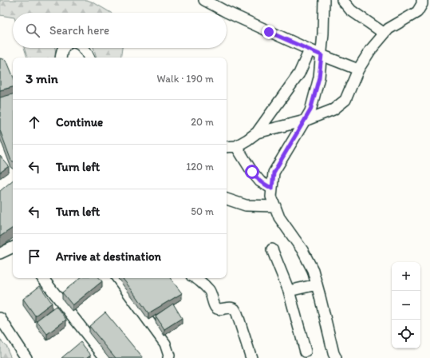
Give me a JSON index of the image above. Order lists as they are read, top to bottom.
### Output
{
  "page": {
    "search": "Search here",
    "heading": ["3 min", "Walk · 190 m"],
    "list": [
      ["Continue", "20 m"],
      ["Turn left", "120 m"],
      ["Turn left", "50 m"],
      "Arrive at destination"
    ],
    "map_buttons": ["+", "−"]
  }
}
